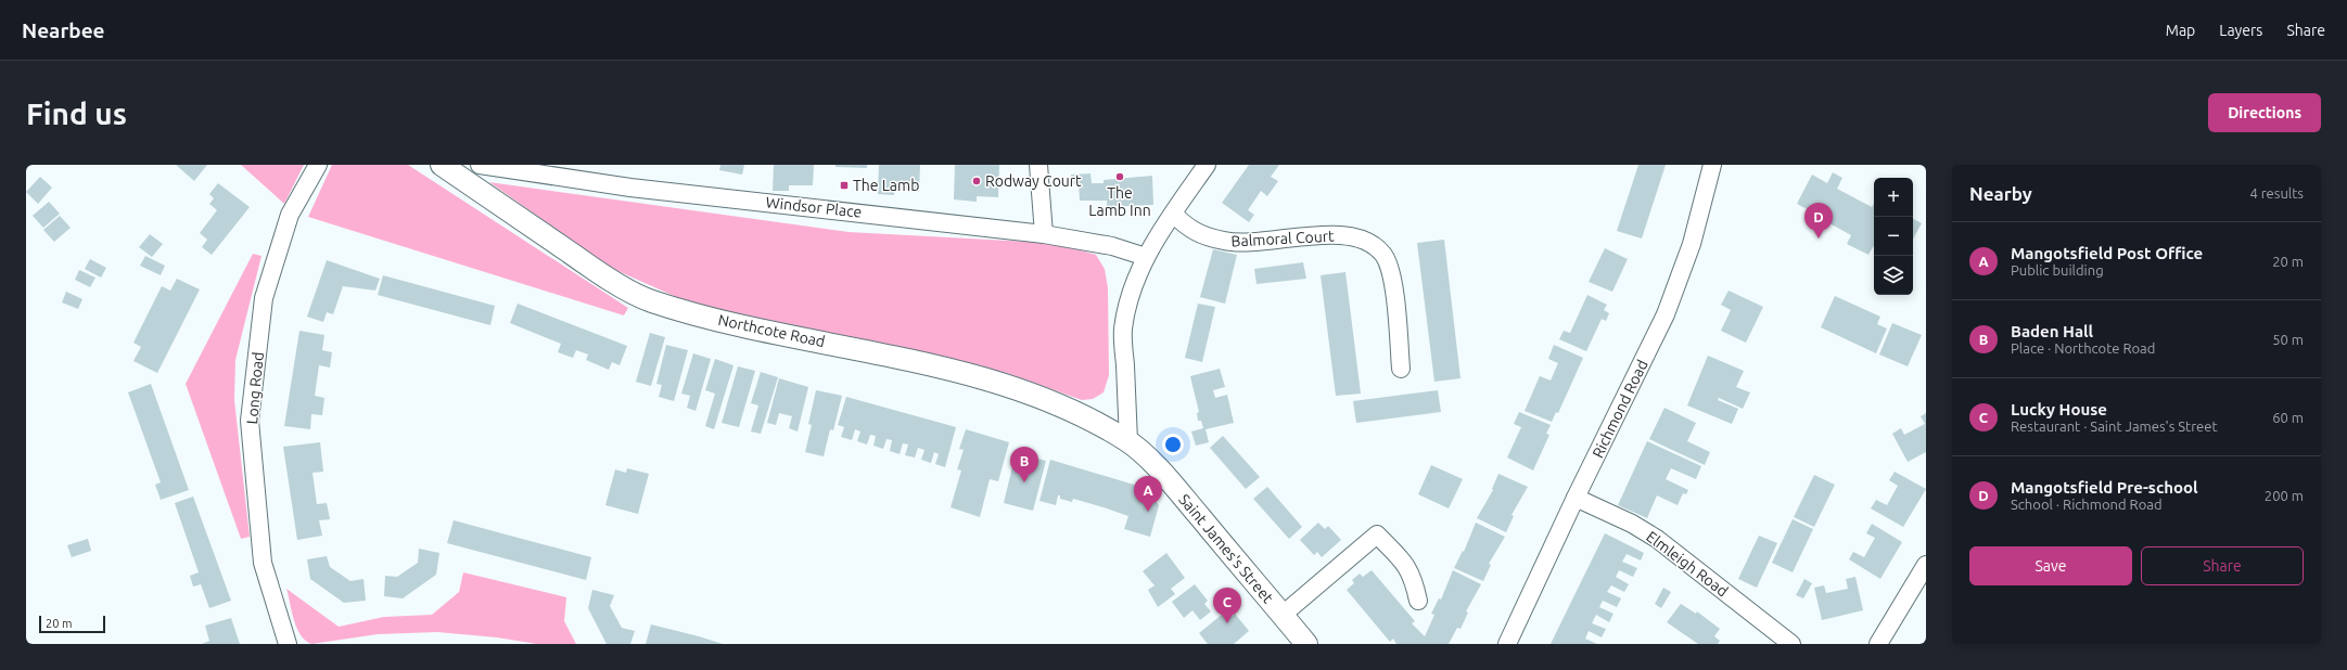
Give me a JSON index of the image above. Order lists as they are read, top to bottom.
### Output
{
  "streets": {
    "street": [
      "Windsor Place",
      "Balmoral Court",
      "Northcote Road",
      "Long Road",
      "Richmond Road",
      "Saint James's Street",
      "Elmleigh Road"
    ]
  },
  "crossings": [
    ["Northcote Road", "Saint James's Street"],
    ["Richmond Road", "Elmleigh Road"]
  ],
  "places": {
    "other": ["The Lamb Inn", "Rodway Court"],
    "transit": ["The Lamb"]
  },
  "scale_bar": "20 m",
  "page": {
    "header": "Nearbee",
    "nav": ["Map", "Layers", "Share"],
    "buttons": [
      "Directions",
      ["Save", "Share"]
    ],
    "title": "Find us",
    "heading": ["Nearby", "4 results"],
    "map_buttons": ["+", "−"],
    "pins": [
      "D",
      "B",
      "A",
      "C"
    ],
    "list": [
      {
        "mark": "A",
        "name": "Mangotsfield Post Office",
        "note": "Public building",
        "value": "20 m"
      },
      {
        "mark": "B",
        "name": "Baden Hall",
        "note": "Place · Northcote Road",
        "value": "50 m"
      },
      {
        "mark": "C",
        "name": "Lucky House",
        "note": "Restaurant · Saint James's Street",
        "value": "60 m"
      },
      {
        "mark": "D",
        "name": "Mangotsfield Pre-school",
        "note": "School · Richmond Road",
        "value": "200 m"
      }
    ],
    "scale": "20 m"
  }
}
